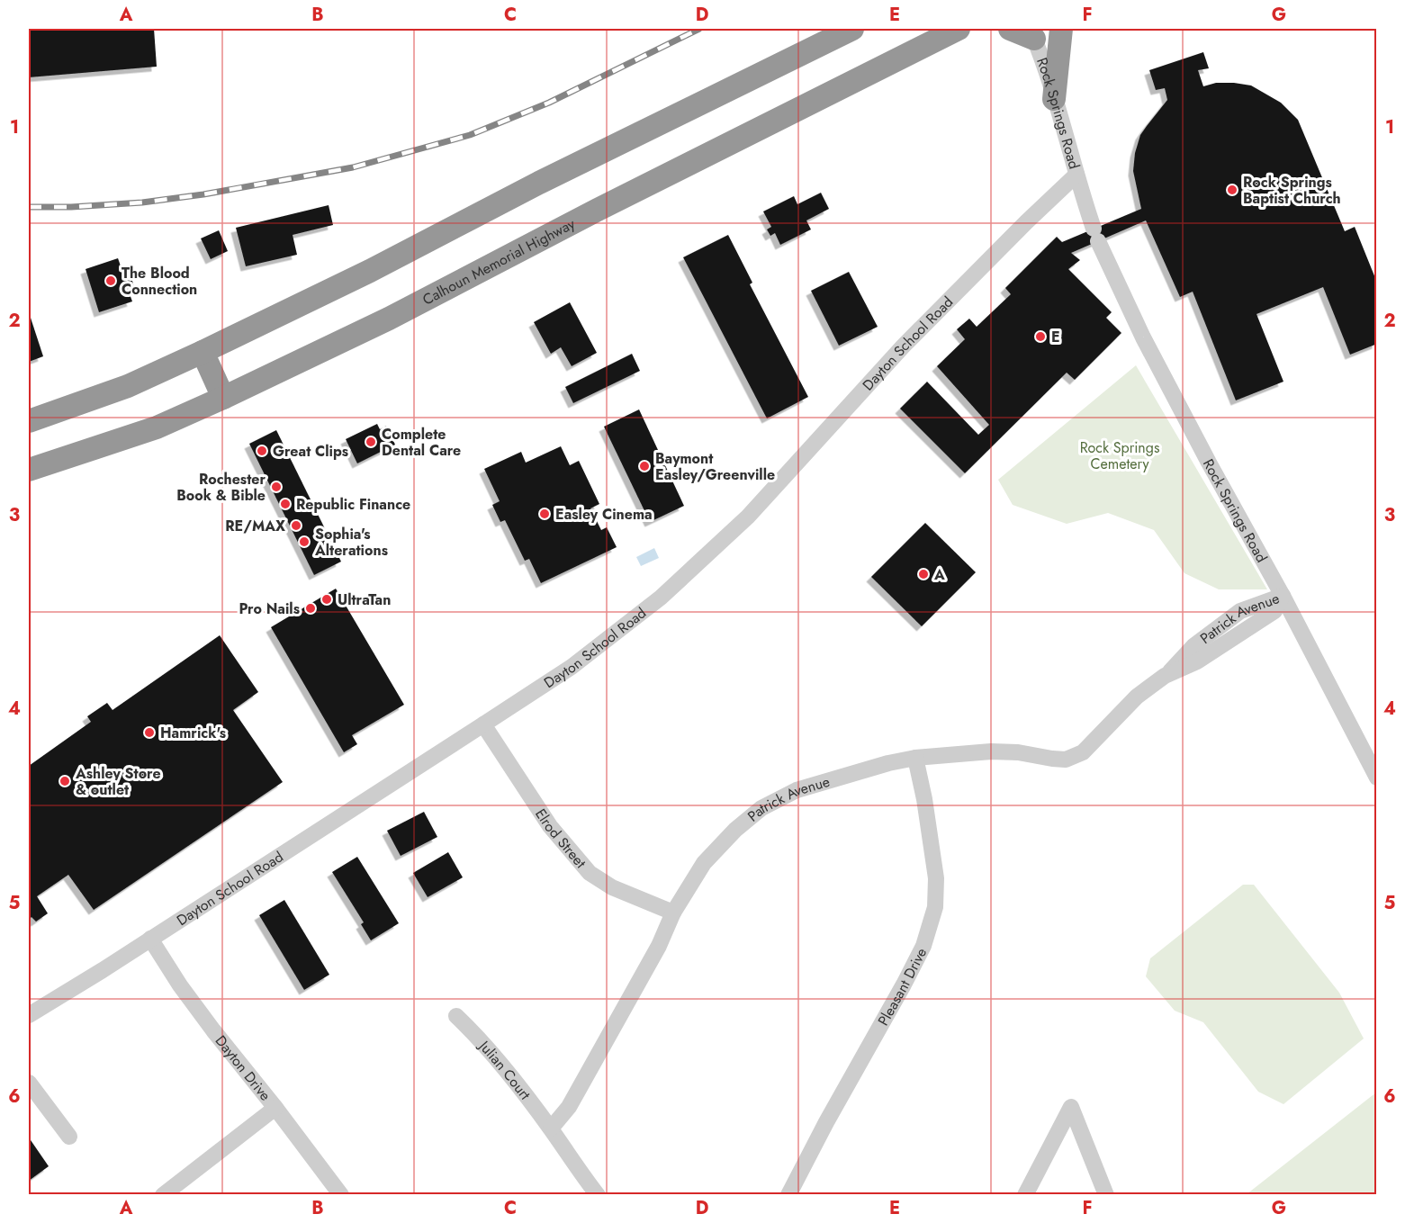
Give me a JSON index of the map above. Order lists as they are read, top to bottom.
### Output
{
  "streets": {
    "highway": ["Calhoun Memorial Highway"],
    "street": [
      "Rock Springs Road",
      "Dayton School Road",
      "Patrick Avenue",
      "Elrod Street",
      "Pleasant Drive",
      "Dayton Drive",
      "Julian Court"
    ]
  },
  "crossings": [
    ["Rock Springs Road", "Dayton School Road"],
    ["Rock Springs Road", "Patrick Avenue"],
    ["Dayton School Road", "Elrod Street"],
    ["Dayton School Road", "Dayton Drive"],
    ["Patrick Avenue", "Elrod Street"],
    ["Patrick Avenue", "Pleasant Drive"],
    ["Patrick Avenue", "Julian Court"]
  ],
  "parks": ["Rock Springs Cemetery"],
  "places": [
    "Rock Springs Baptist Church",
    "The Blood Connection",
    "E",
    "Complete Dental Care",
    "Great Clips",
    "Baymont Easley/Greenville",
    "Rochester Book & Bible",
    "Republic Finance",
    "Easley Cinema",
    "RE/MAX",
    "Sophia's Alterations",
    "A",
    "UltraTan",
    "Pro Nails",
    "Hamrick's",
    "Ashley Store & outlet"
  ],
  "grid": {
    "columns": [
      "A",
      "B",
      "C",
      "D",
      "E",
      "F",
      "G"
    ],
    "rows": [
      "1",
      "2",
      "3",
      "4",
      "5",
      "6"
    ]
  }
}
